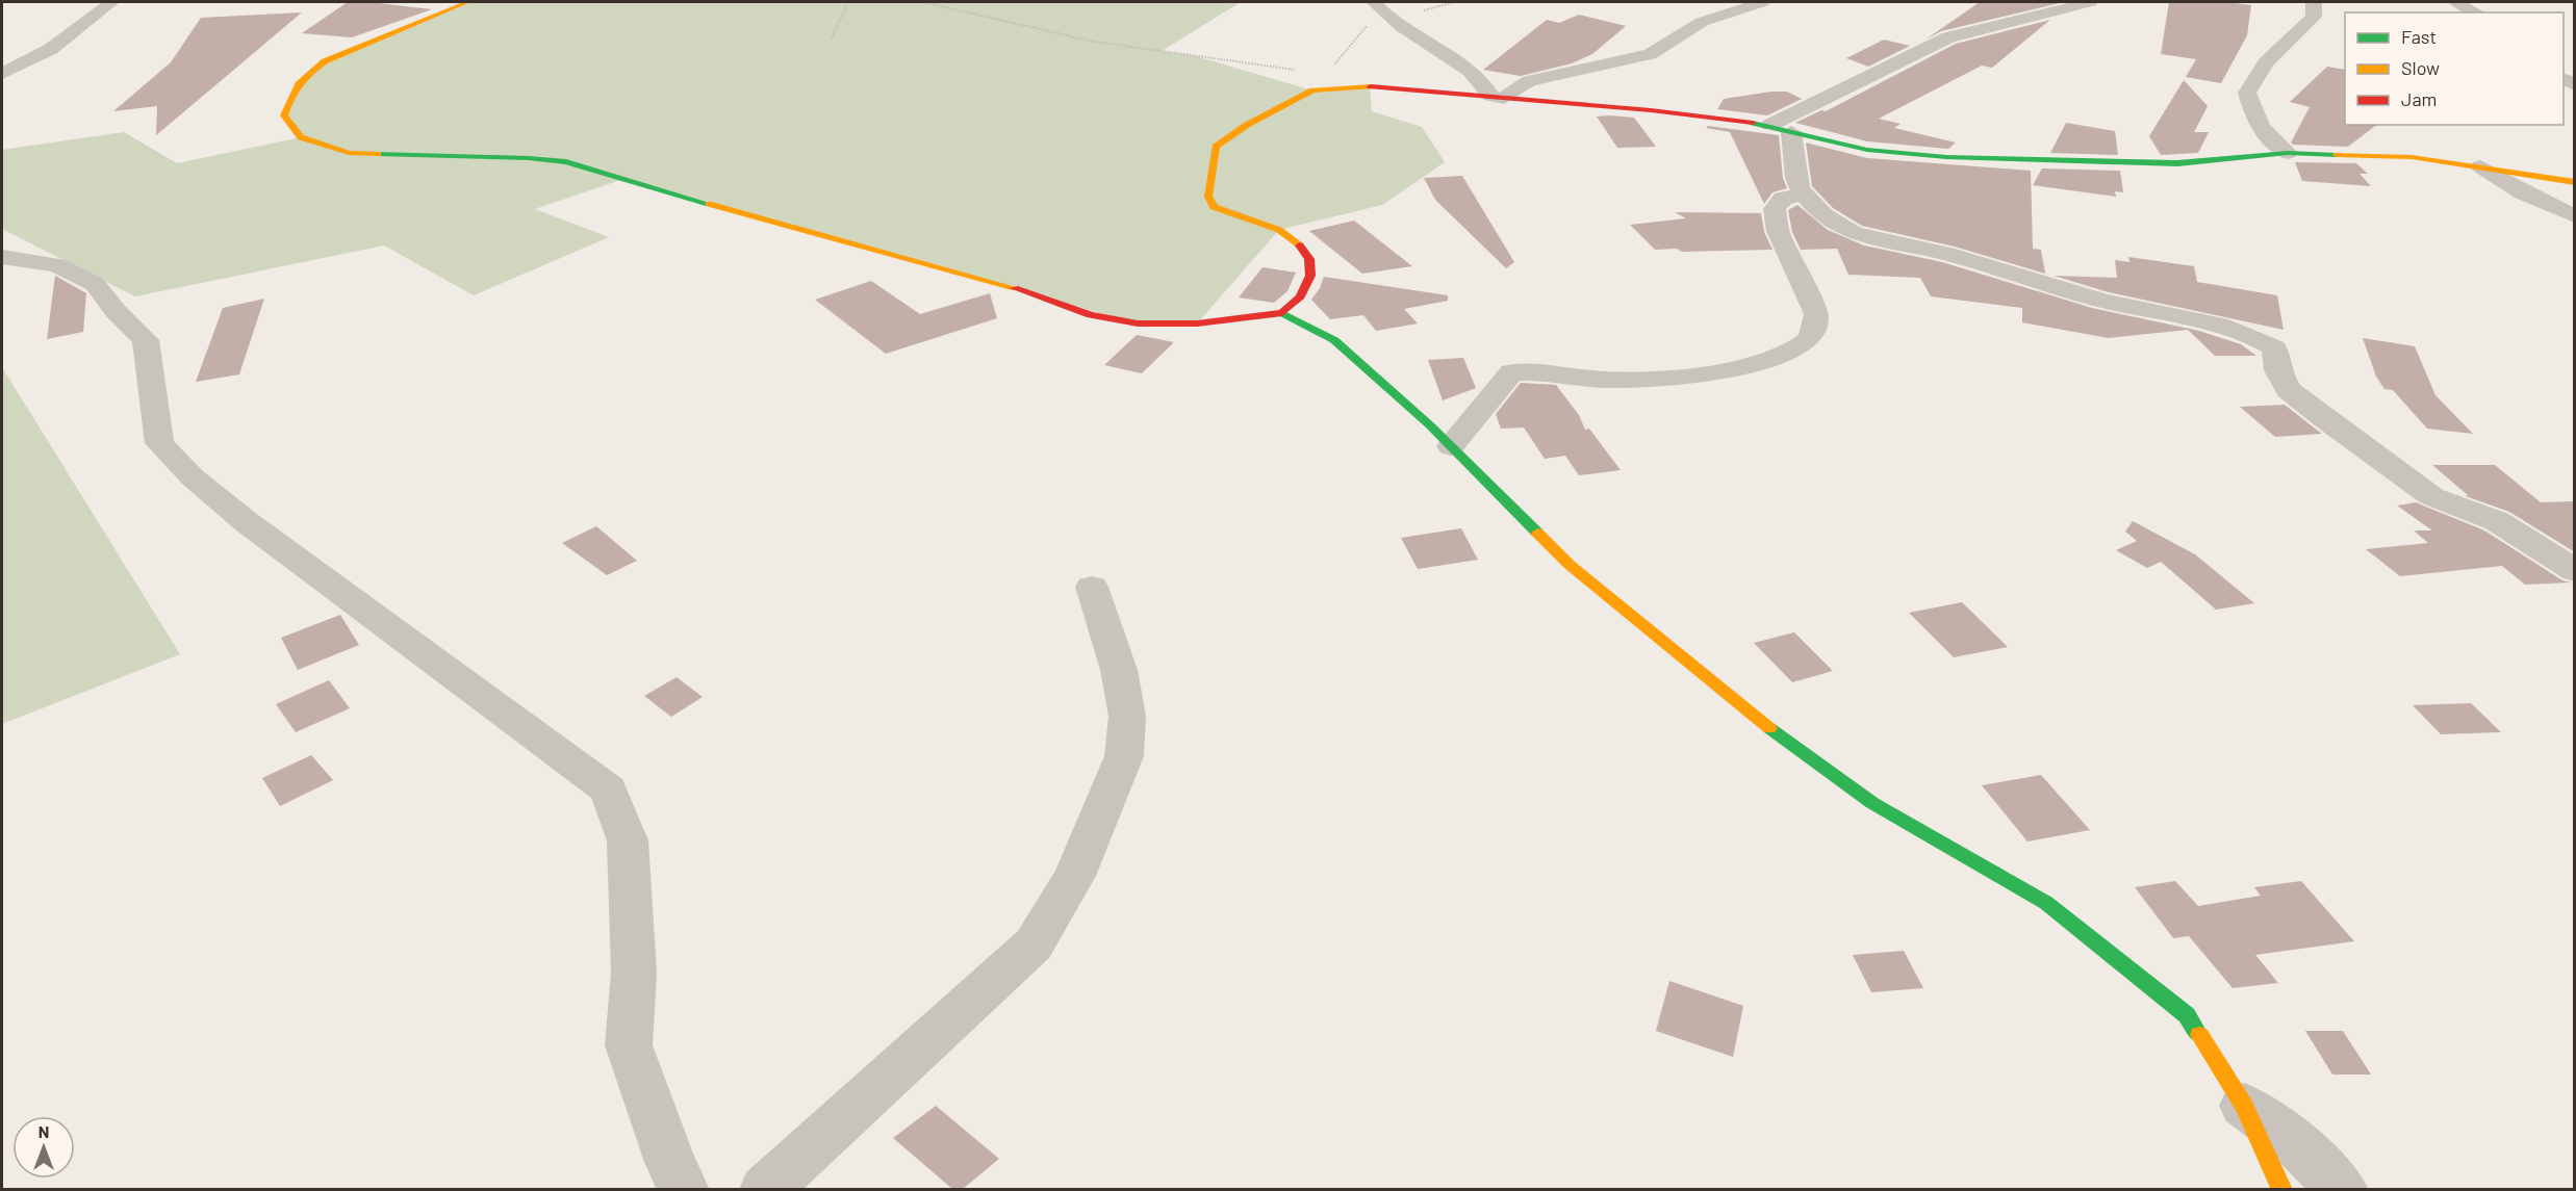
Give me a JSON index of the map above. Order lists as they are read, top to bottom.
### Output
{
  "legend": ["Fast", "Slow", "Jam"],
  "north": "top"
}
